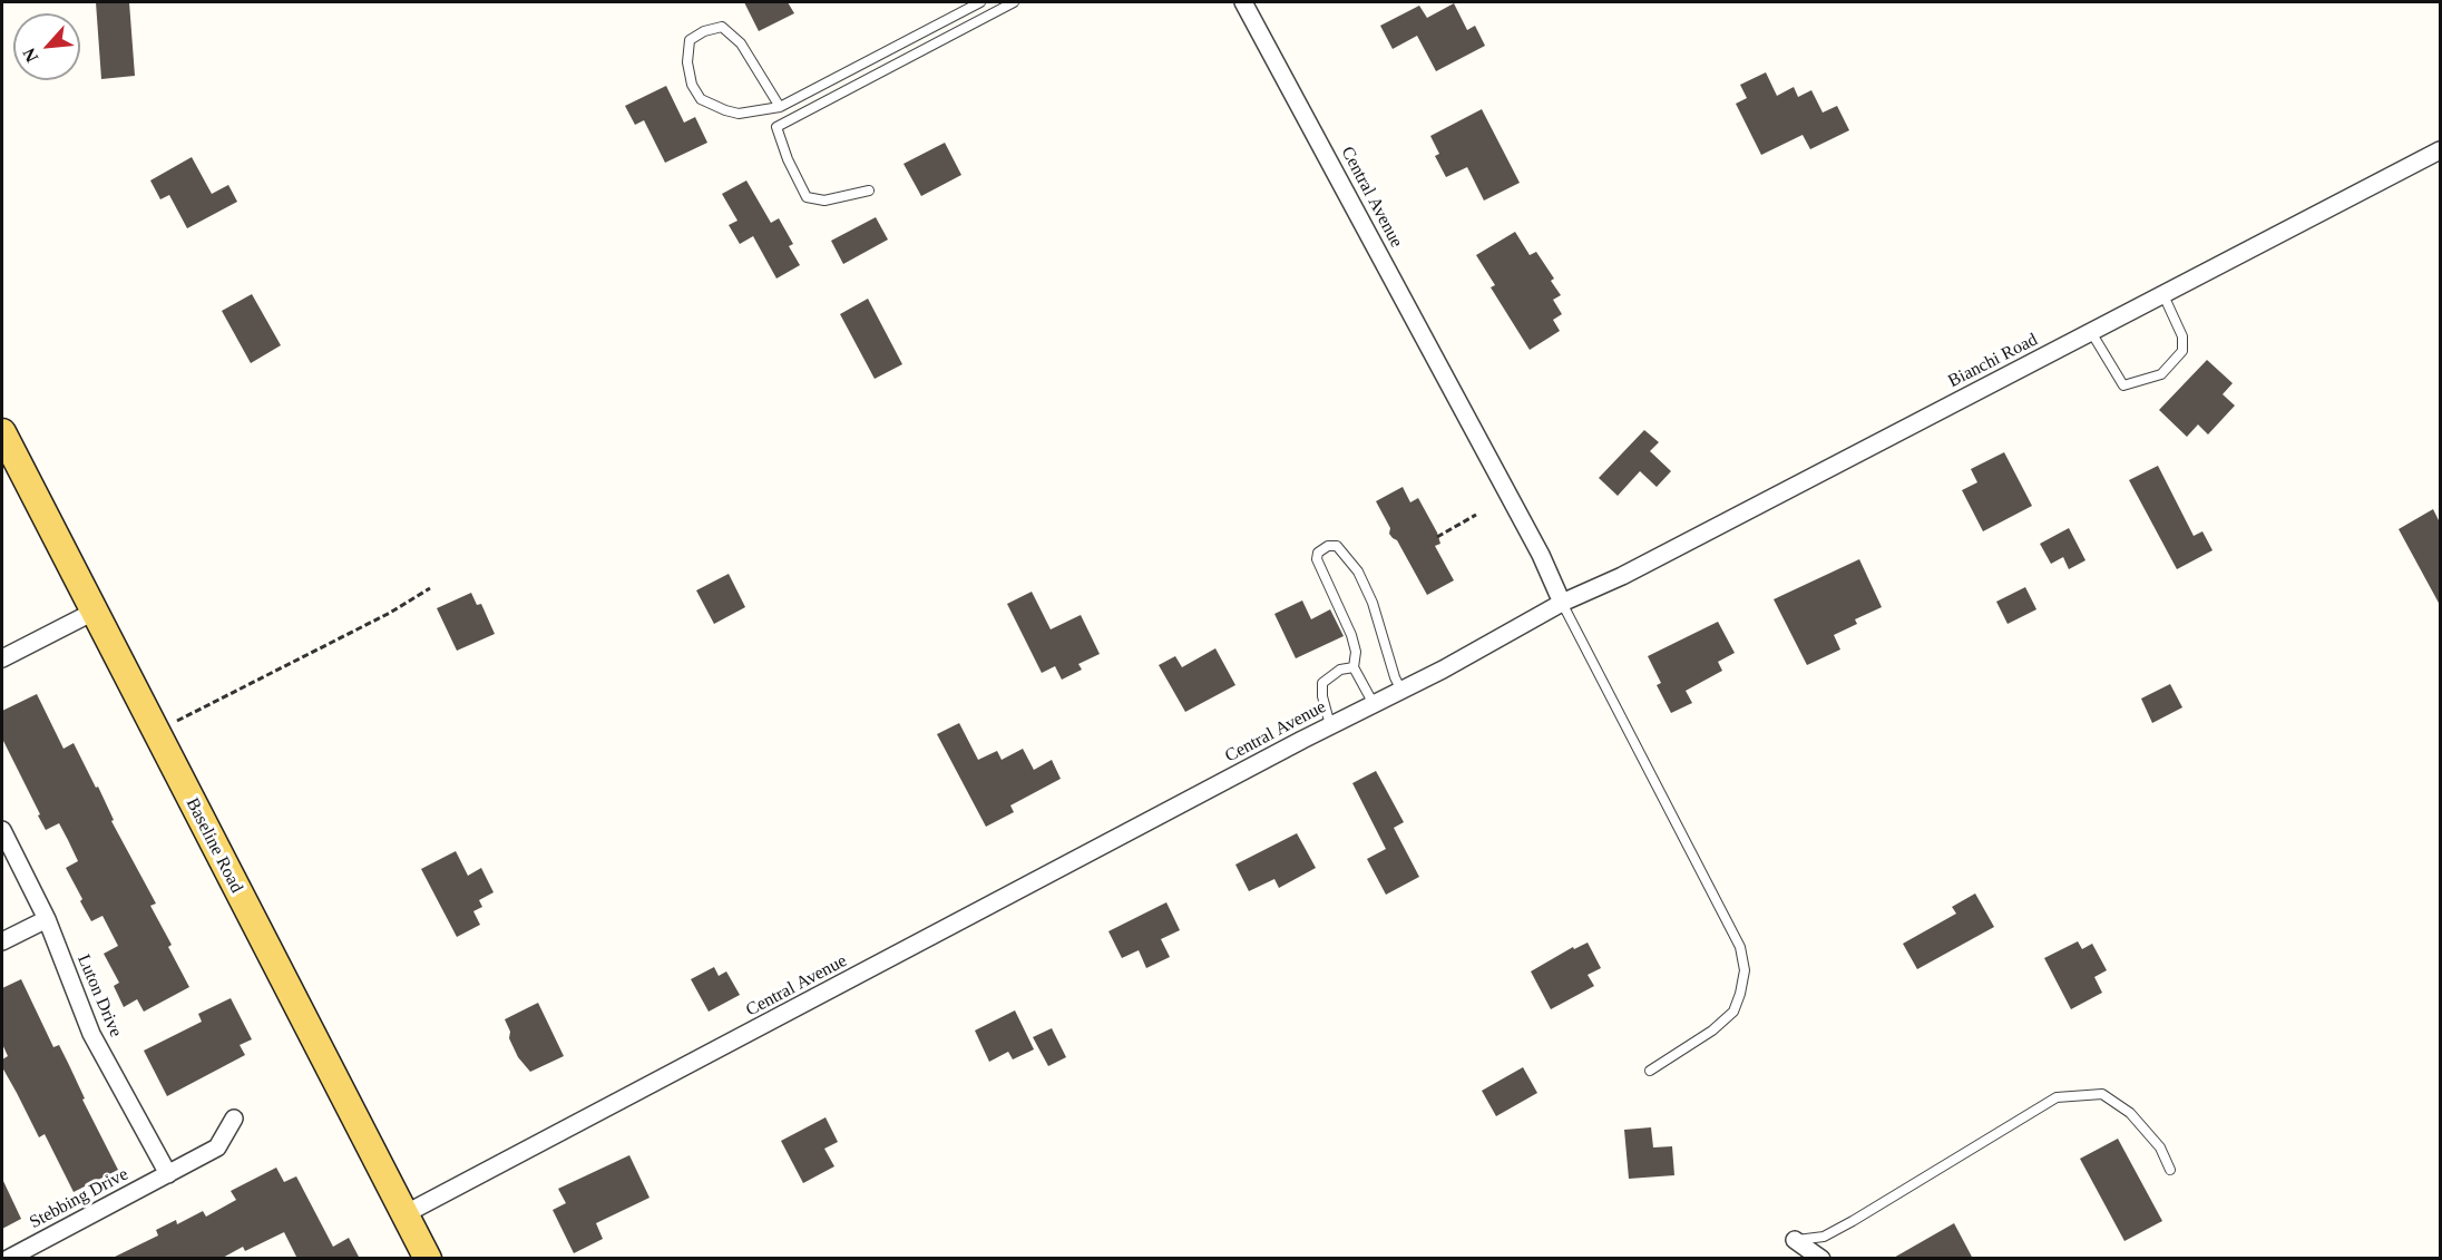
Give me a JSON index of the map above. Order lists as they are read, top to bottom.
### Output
{
  "streets": {
    "main road": ["Baseline Road"],
    "street": [
      "Central Avenue",
      "Bianchi Road",
      "Luton Drive",
      "Stebbing Drive"
    ]
  },
  "crossings": [
    ["Central Avenue", "Bianchi Road"],
    ["Central Avenue", "Baseline Road"],
    ["Luton Drive", "Stebbing Drive"]
  ],
  "north": "bottom left"
}
